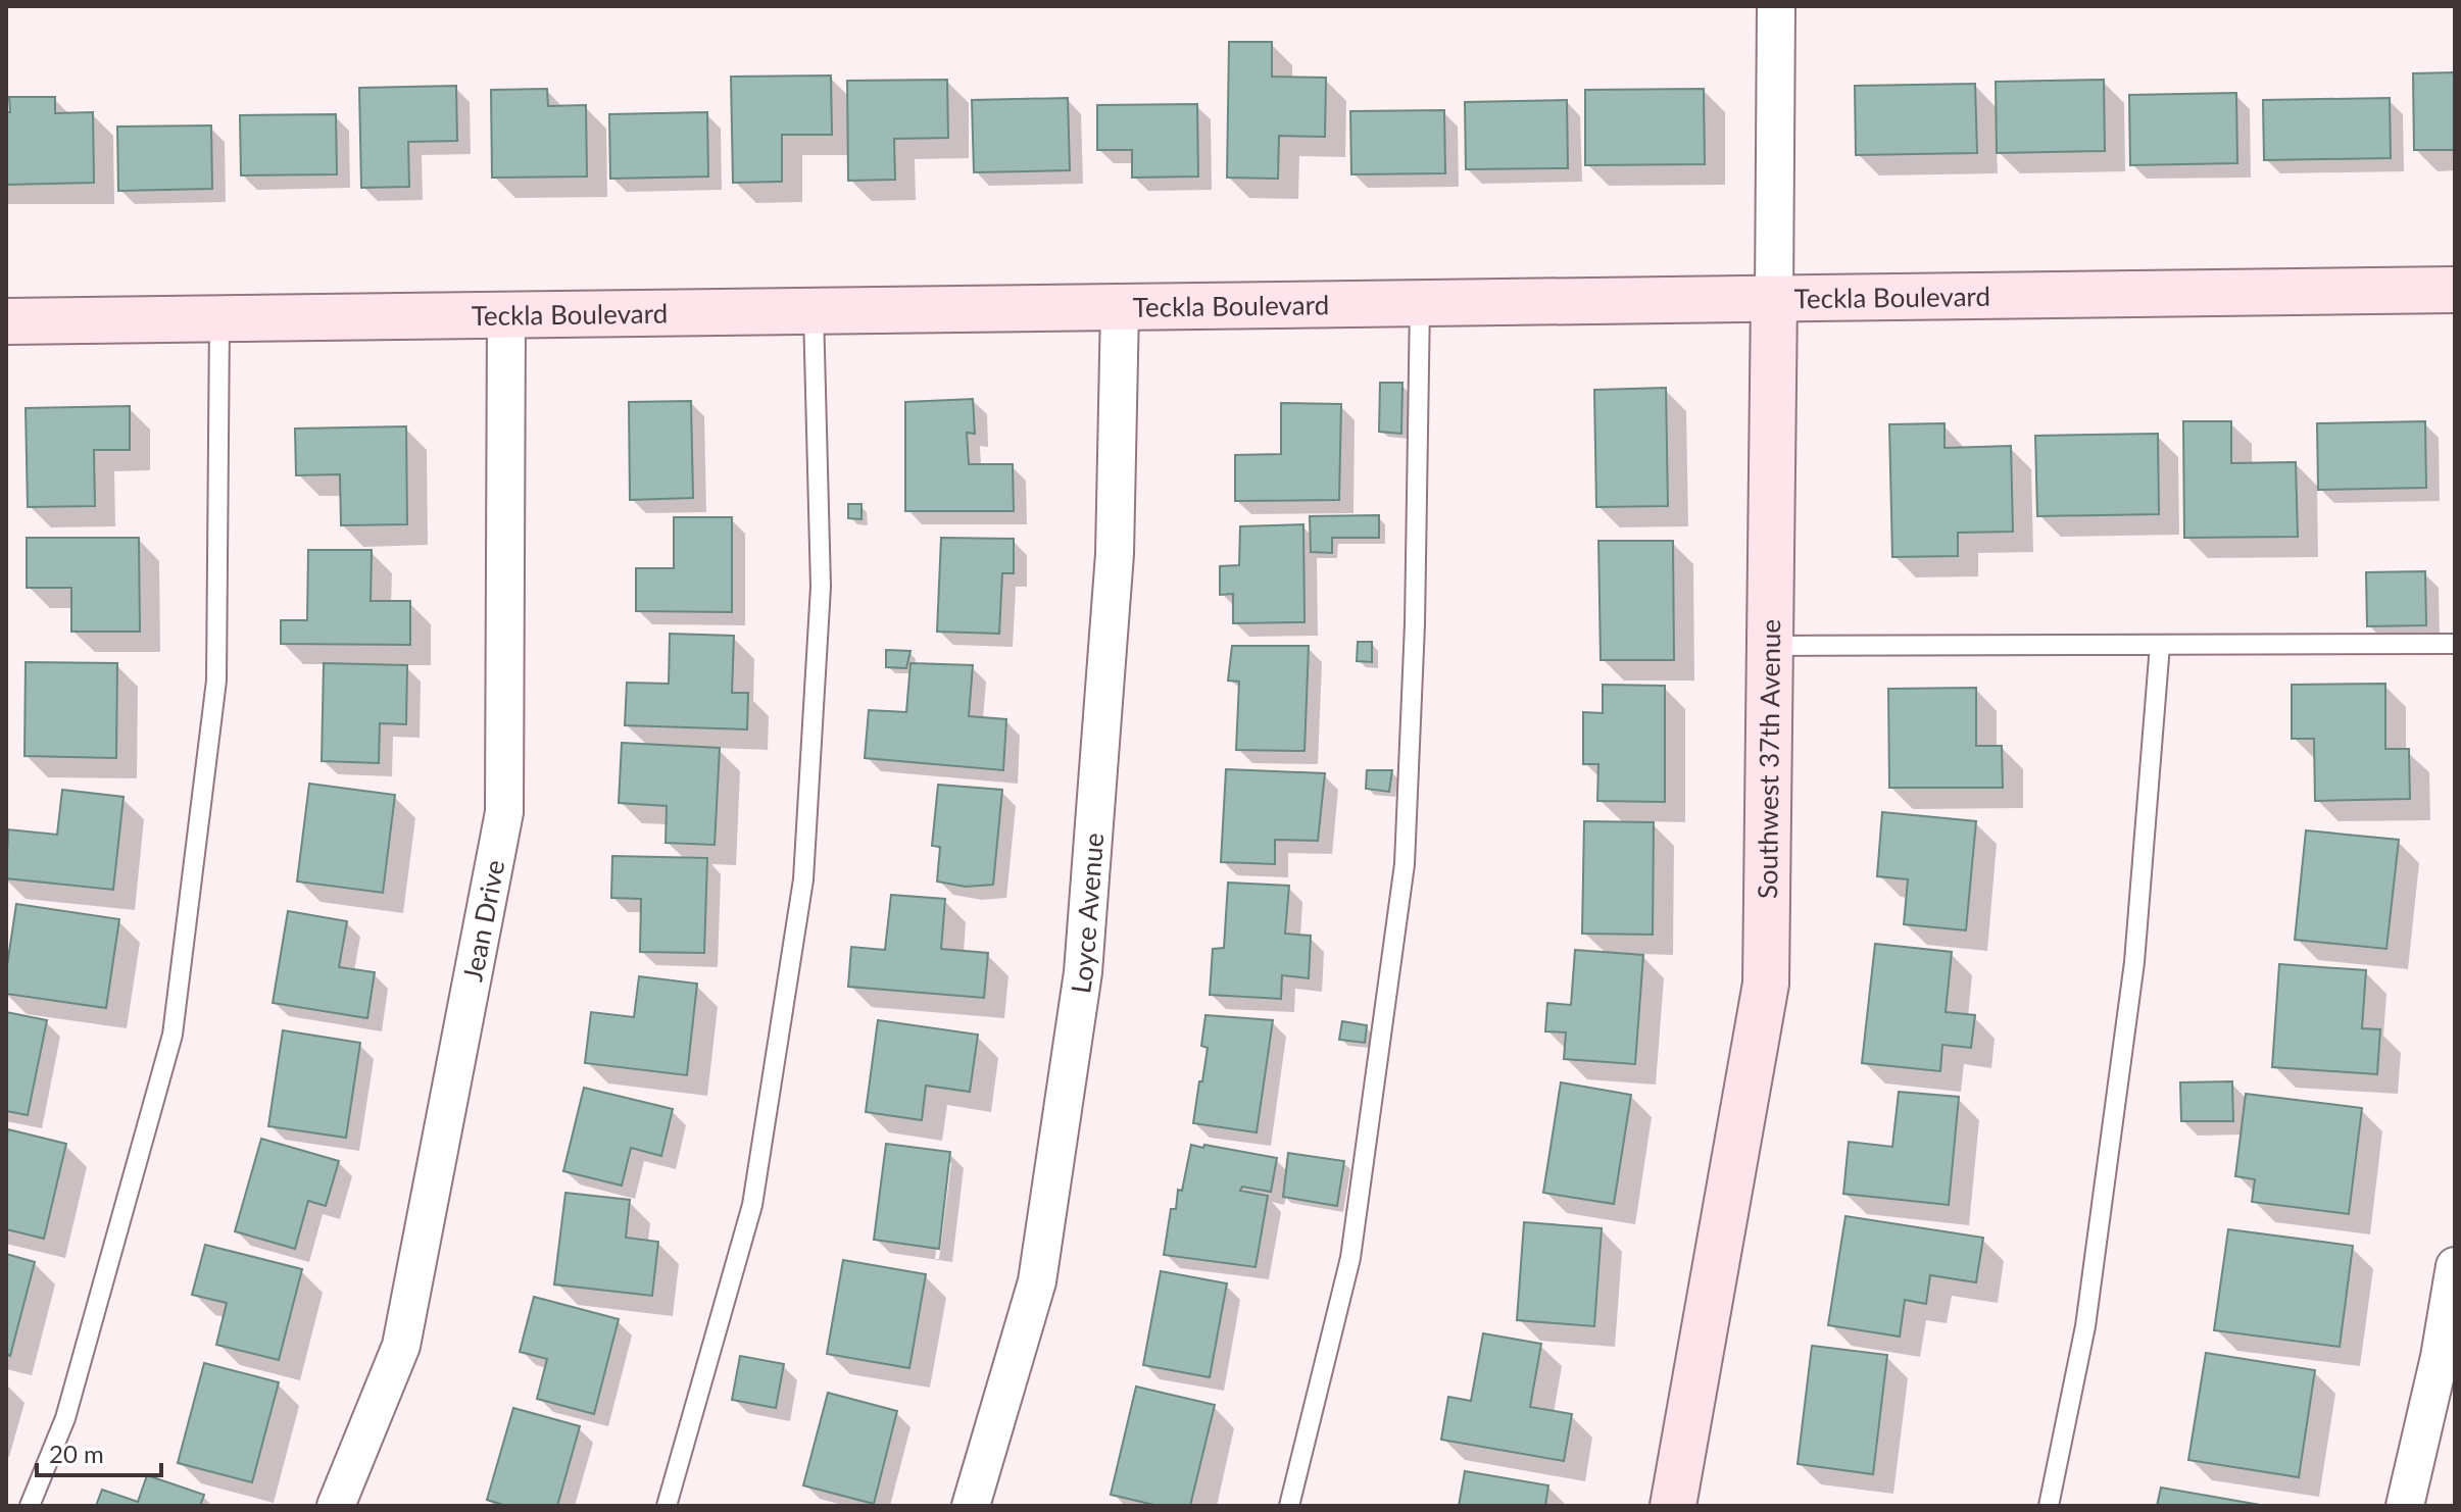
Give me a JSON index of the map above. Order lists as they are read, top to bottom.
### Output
{
  "streets": {
    "main road": ["Teckla Boulevard", "Southwest 37th Avenue"],
    "street": ["Loyce Avenue", "Jean Drive"]
  },
  "crossings": [
    ["Teckla Boulevard", "Southwest 37th Avenue"],
    ["Teckla Boulevard", "Loyce Avenue"],
    ["Teckla Boulevard", "Jean Drive"]
  ],
  "scale_bar": "20 m"
}
